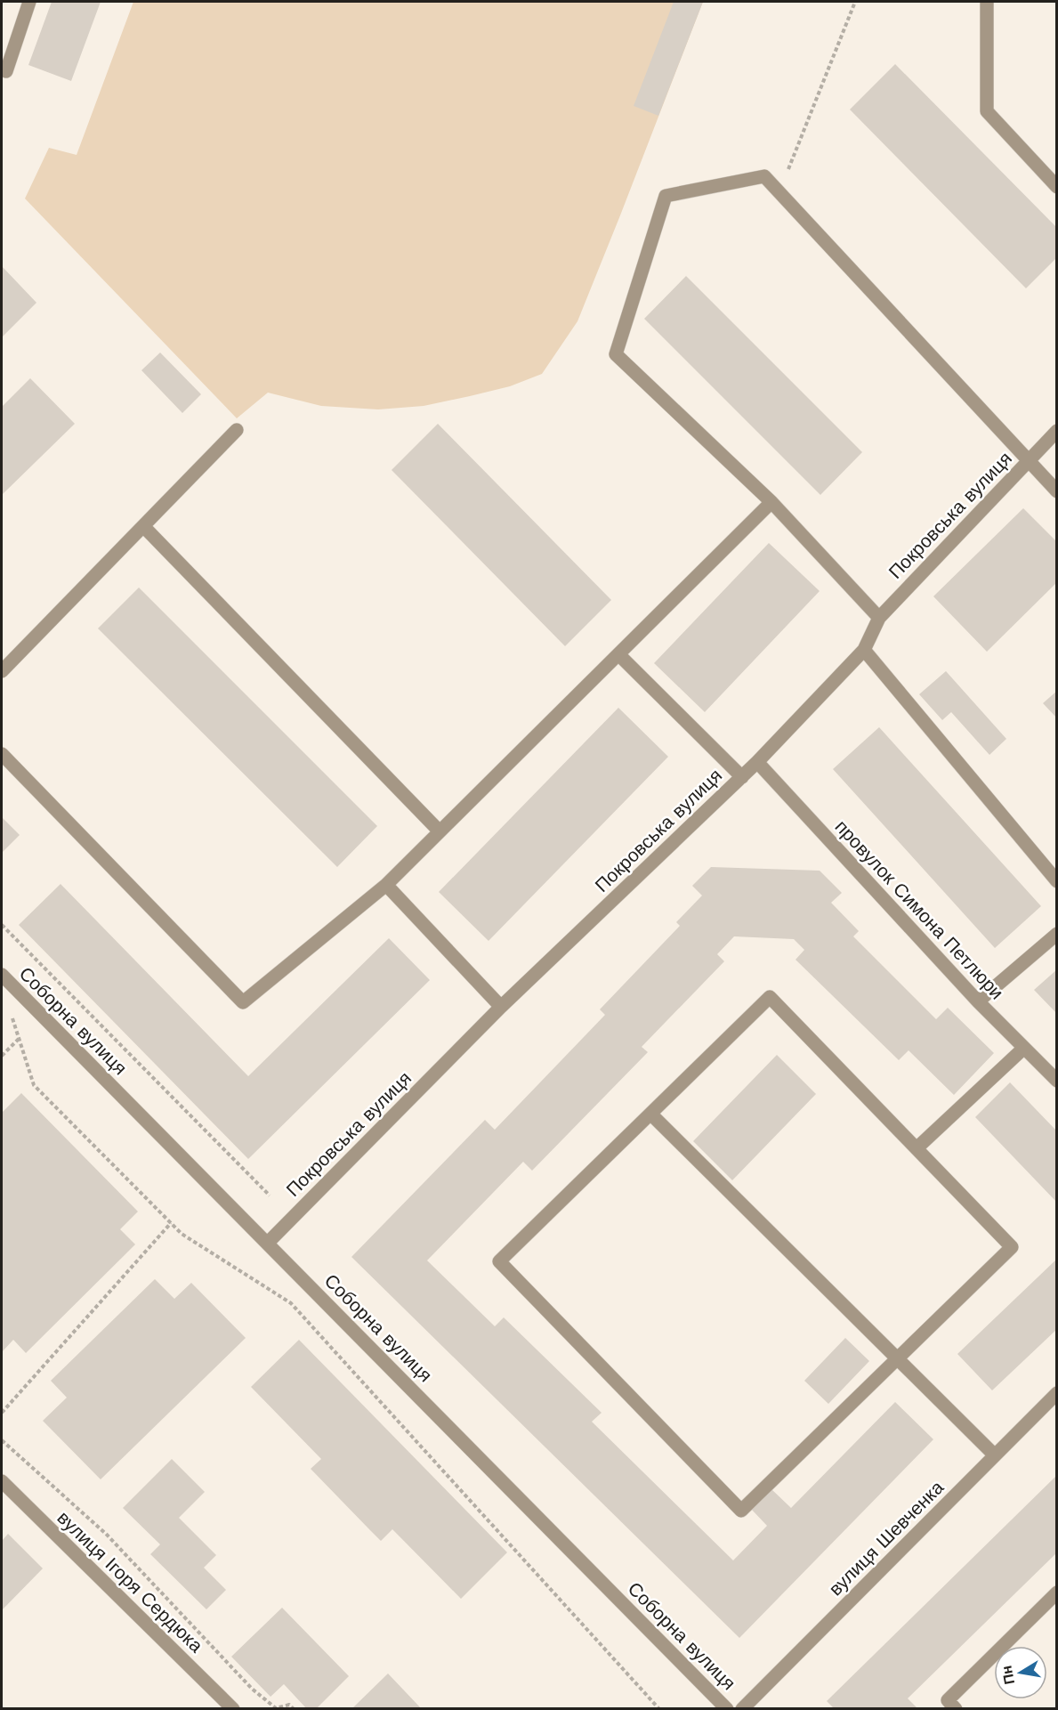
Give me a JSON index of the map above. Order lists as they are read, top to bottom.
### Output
{
  "streets": {
    "street": [
      "Покровська вулиця",
      "провулок Симона Петлюри",
      "Соборна вулиця",
      "вулиця Шевченка",
      "вулиця Ігоря Сердюка"
    ]
  },
  "crossings": [
    ["Покровська вулиця", "провулок Симона Петлюри"],
    ["Покровська вулиця", "Соборна вулиця"]
  ],
  "north": "left"
}
